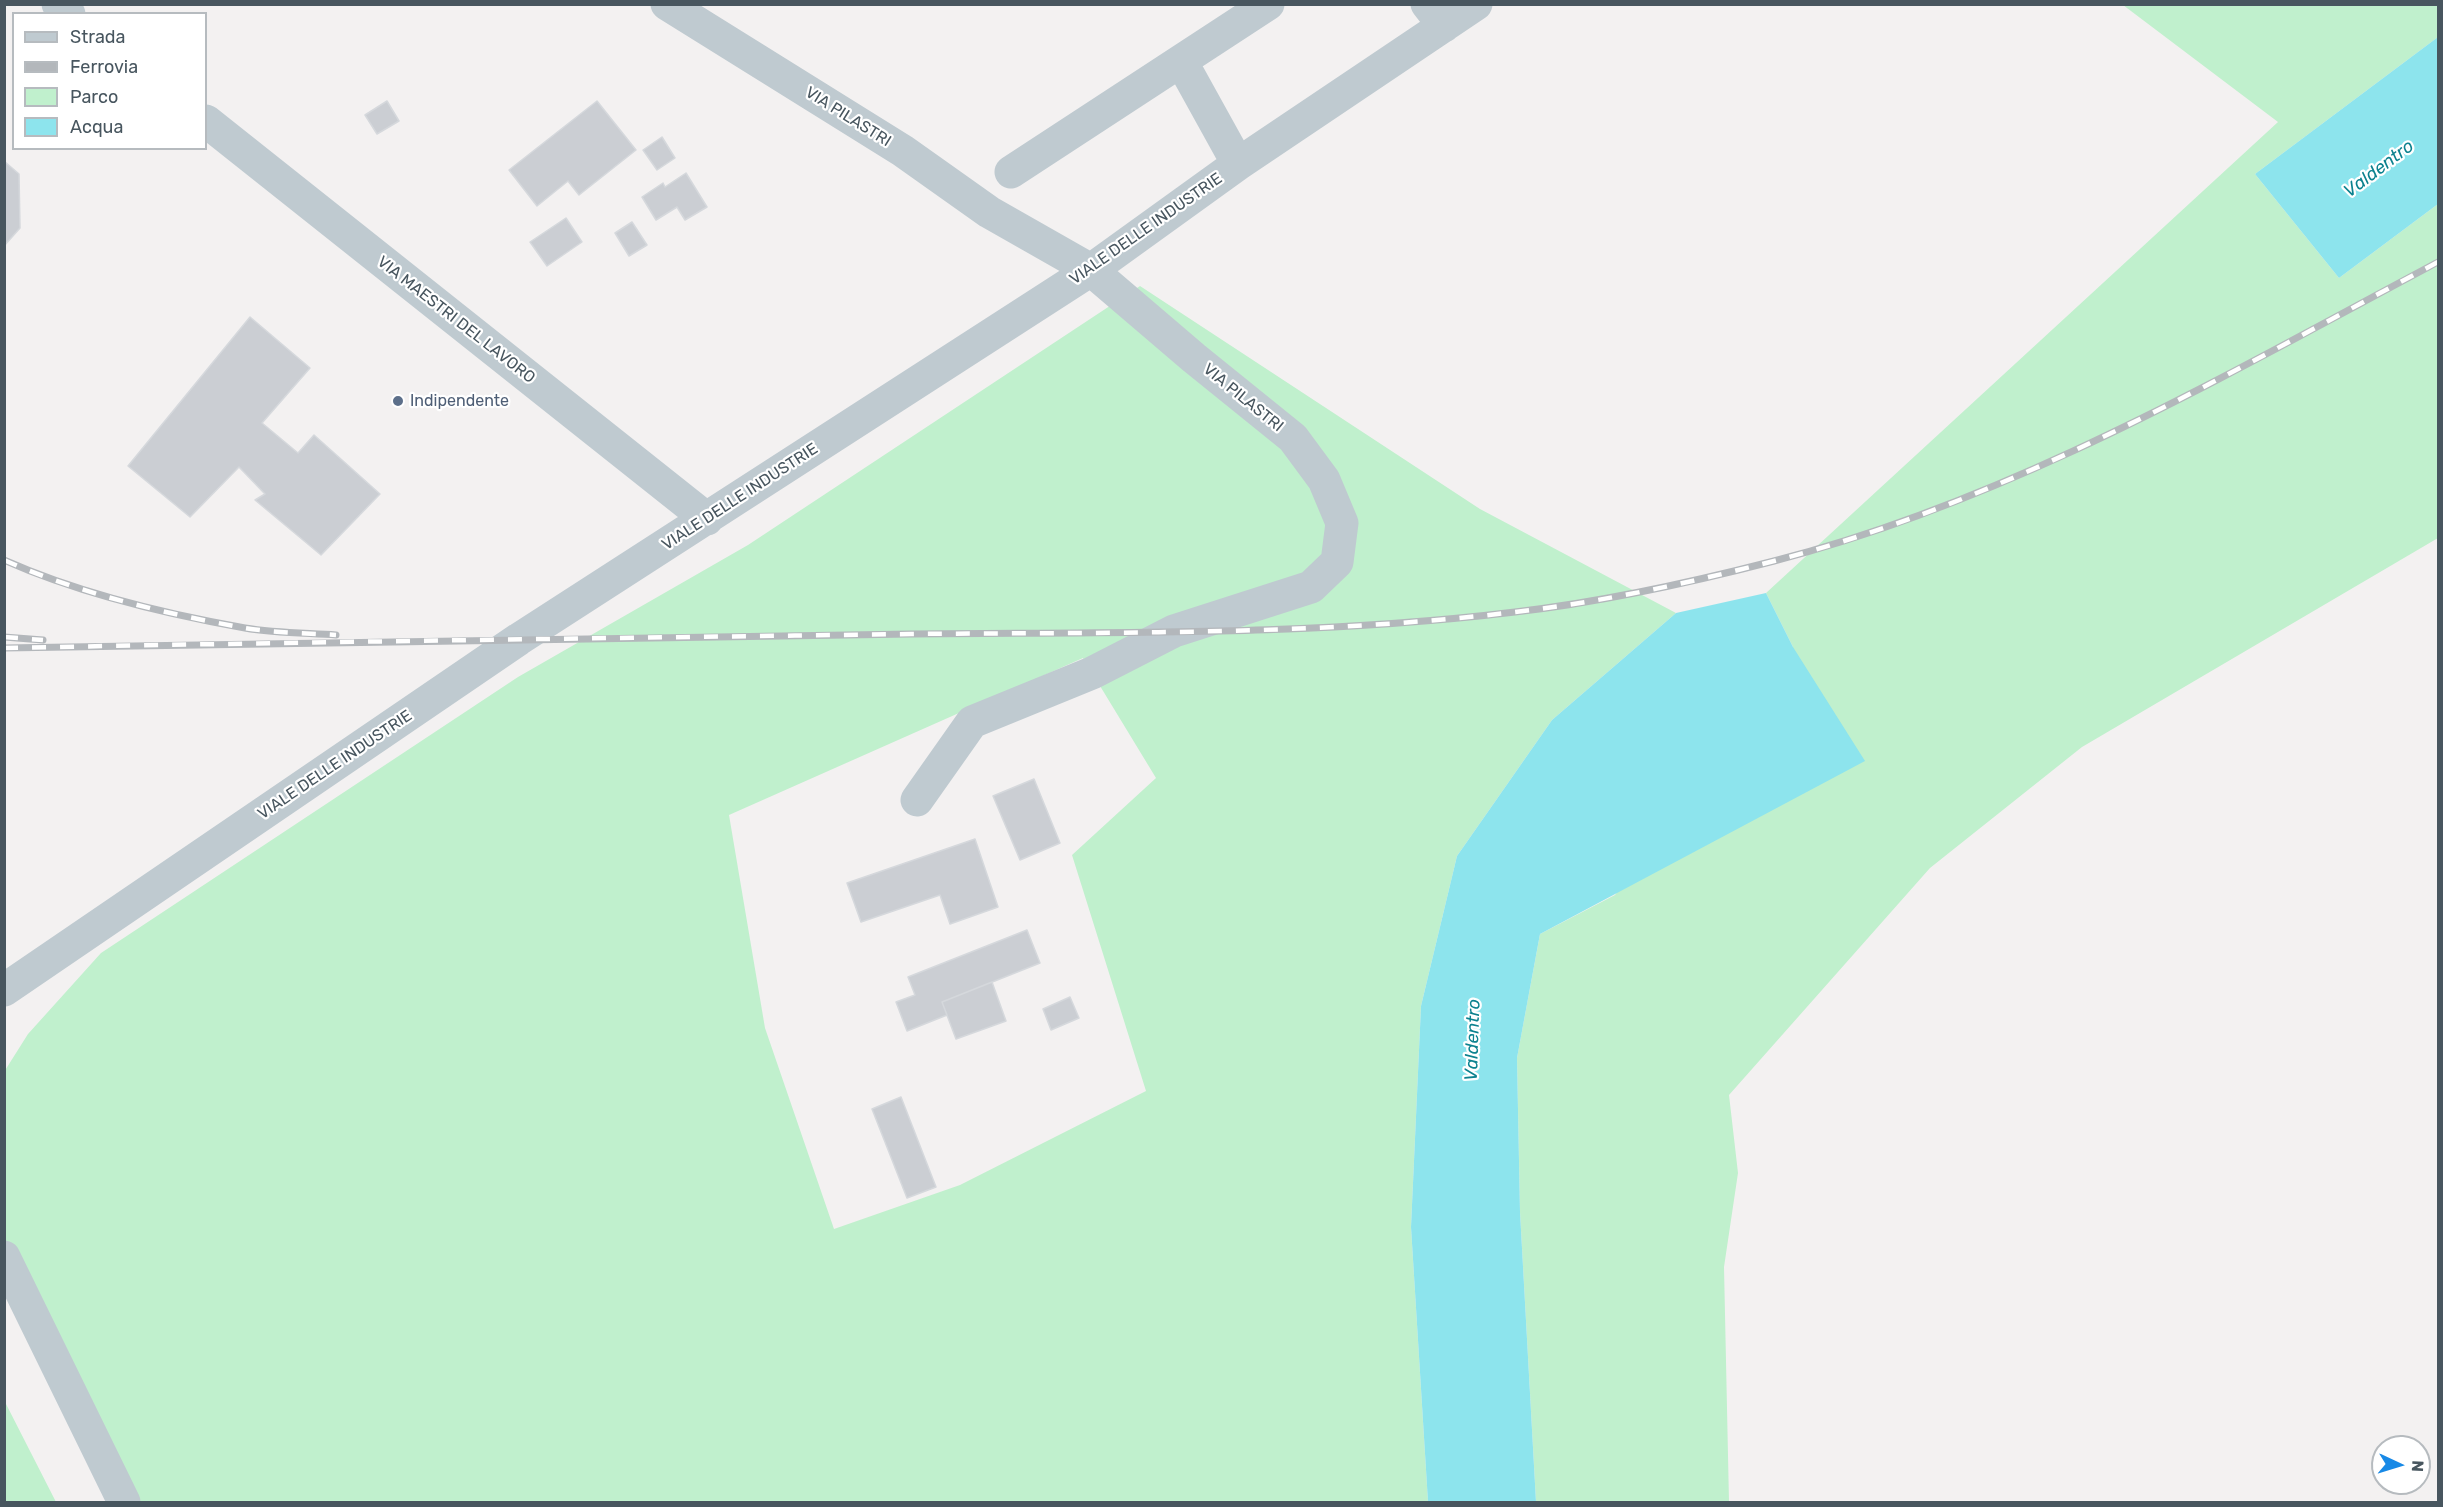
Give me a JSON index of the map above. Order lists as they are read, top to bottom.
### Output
{
  "streets": {
    "street": ["VIA PILASTRI", "VIALE DELLE INDUSTRIE", "VIA MAESTRI DEL LAVORO"]
  },
  "crossings": [
    ["VIA PILASTRI", "VIALE DELLE INDUSTRIE"],
    ["VIALE DELLE INDUSTRIE", "VIA MAESTRI DEL LAVORO"]
  ],
  "water": ["Valdentro"],
  "places": ["Indipendente"],
  "legend": [
    "Strada",
    "Ferrovia",
    "Parco",
    "Acqua"
  ],
  "north": "right"
}
